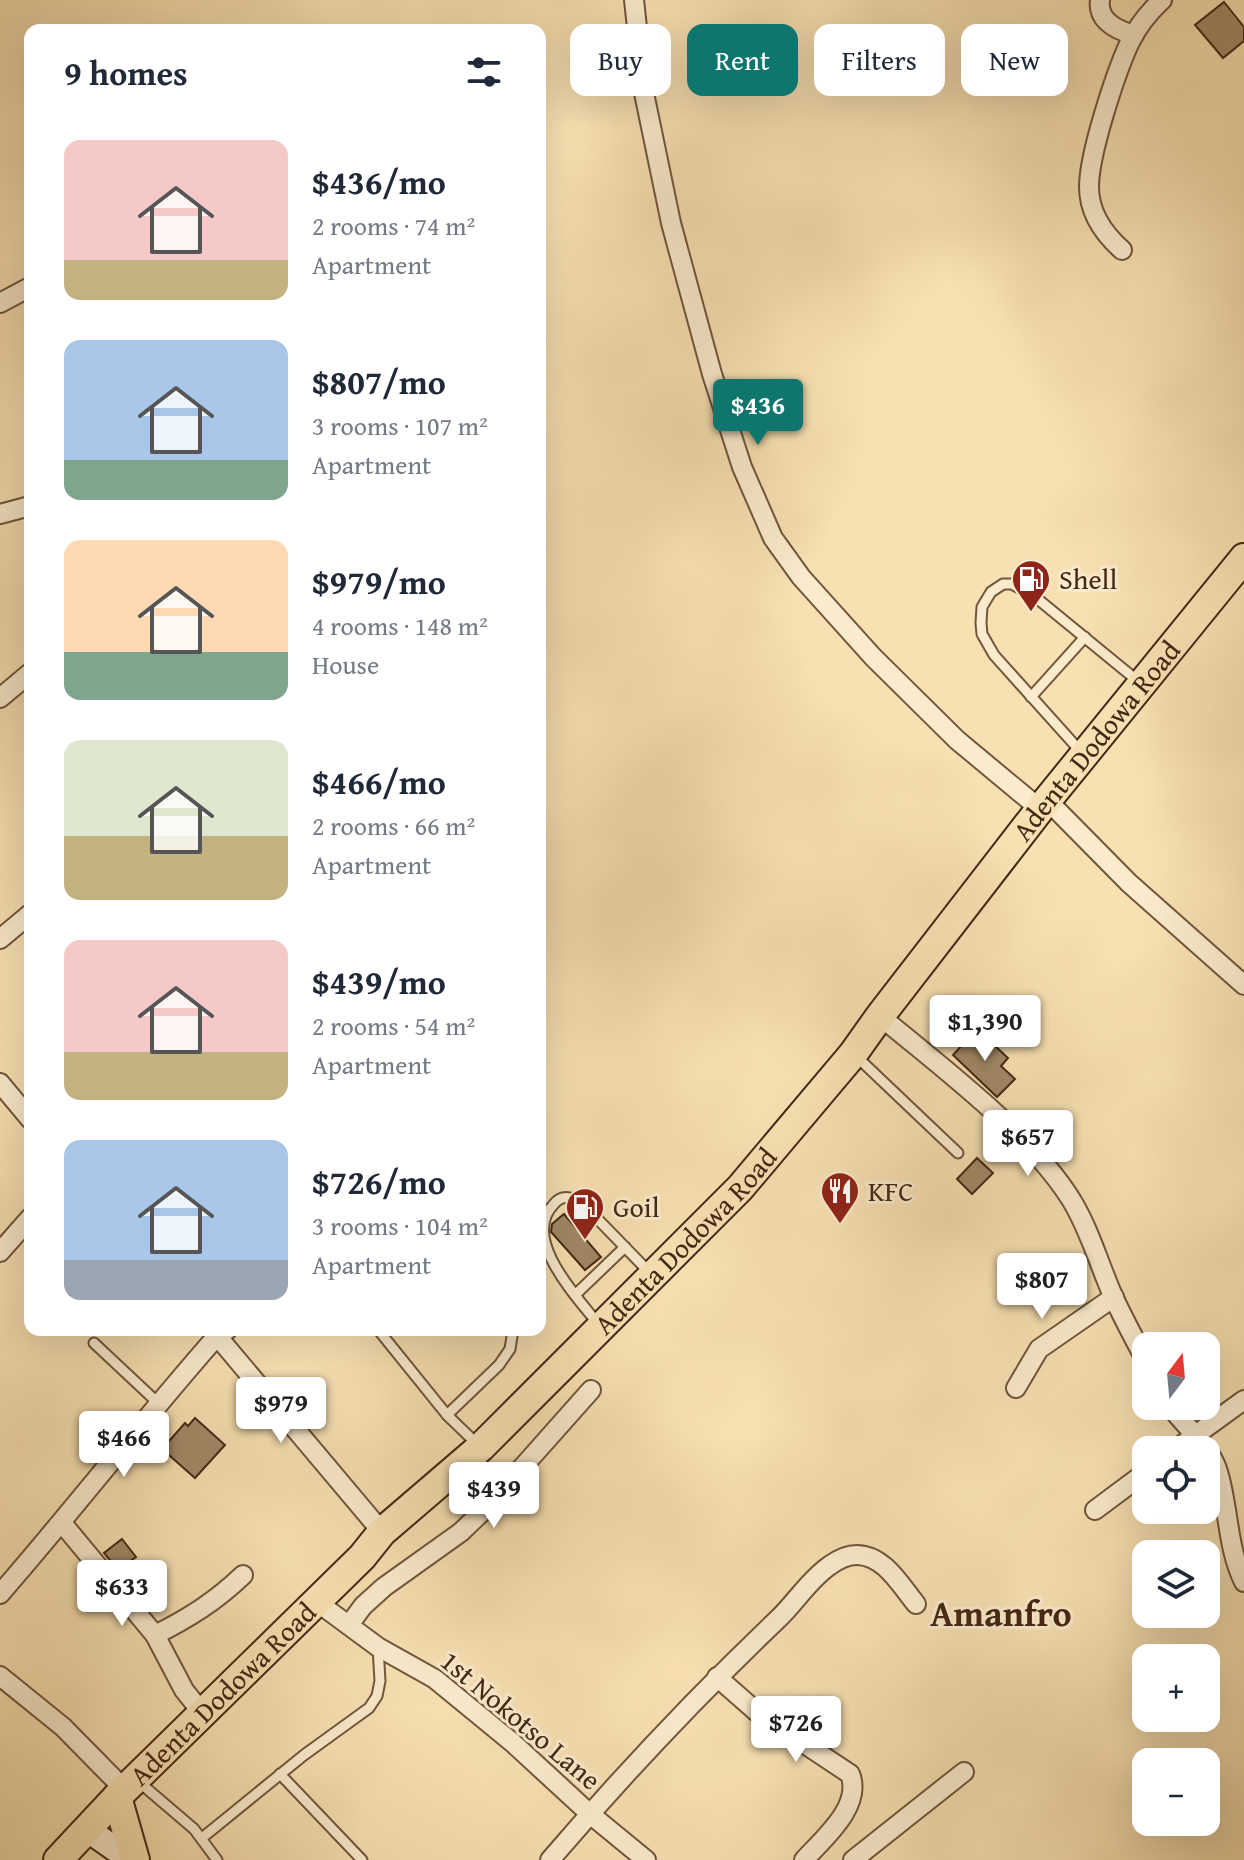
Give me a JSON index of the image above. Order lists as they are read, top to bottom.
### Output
{
  "streets": {
    "main road": ["Adenta Dodowa Road"],
    "street": ["1st Nokotso Lane"]
  },
  "crossings": [
    ["Adenta Dodowa Road", "1st Nokotso Lane"]
  ],
  "districts": ["Amanfro"],
  "places": {
    "fuel station": ["Shell", "Goil"],
    "restaurant": ["KFC"]
  },
  "north": "top",
  "page": {
    "chip": [
      "Buy",
      "Rent",
      "Filters",
      "New"
    ],
    "heading": "9 homes",
    "list": [
      {
        "name": "$436/mo",
        "note": "2 rooms · 74 m² · Apartment"
      },
      {
        "name": "$807/mo",
        "note": "3 rooms · 107 m² · Apartment"
      },
      {
        "name": "$979/mo",
        "note": "4 rooms · 148 m² · House"
      },
      {
        "name": "$466/mo",
        "note": "2 rooms · 66 m² · Apartment"
      },
      {
        "name": "$439/mo",
        "note": "2 rooms · 54 m² · Apartment"
      },
      {
        "name": "$726/mo",
        "note": "3 rooms · 104 m² · Apartment"
      }
    ],
    "price": [
      "$436",
      "$1,390",
      "$657",
      "$807",
      "$979",
      "$466",
      "$439",
      "$633",
      "$726"
    ],
    "map_buttons": ["+", "−"]
  }
}
